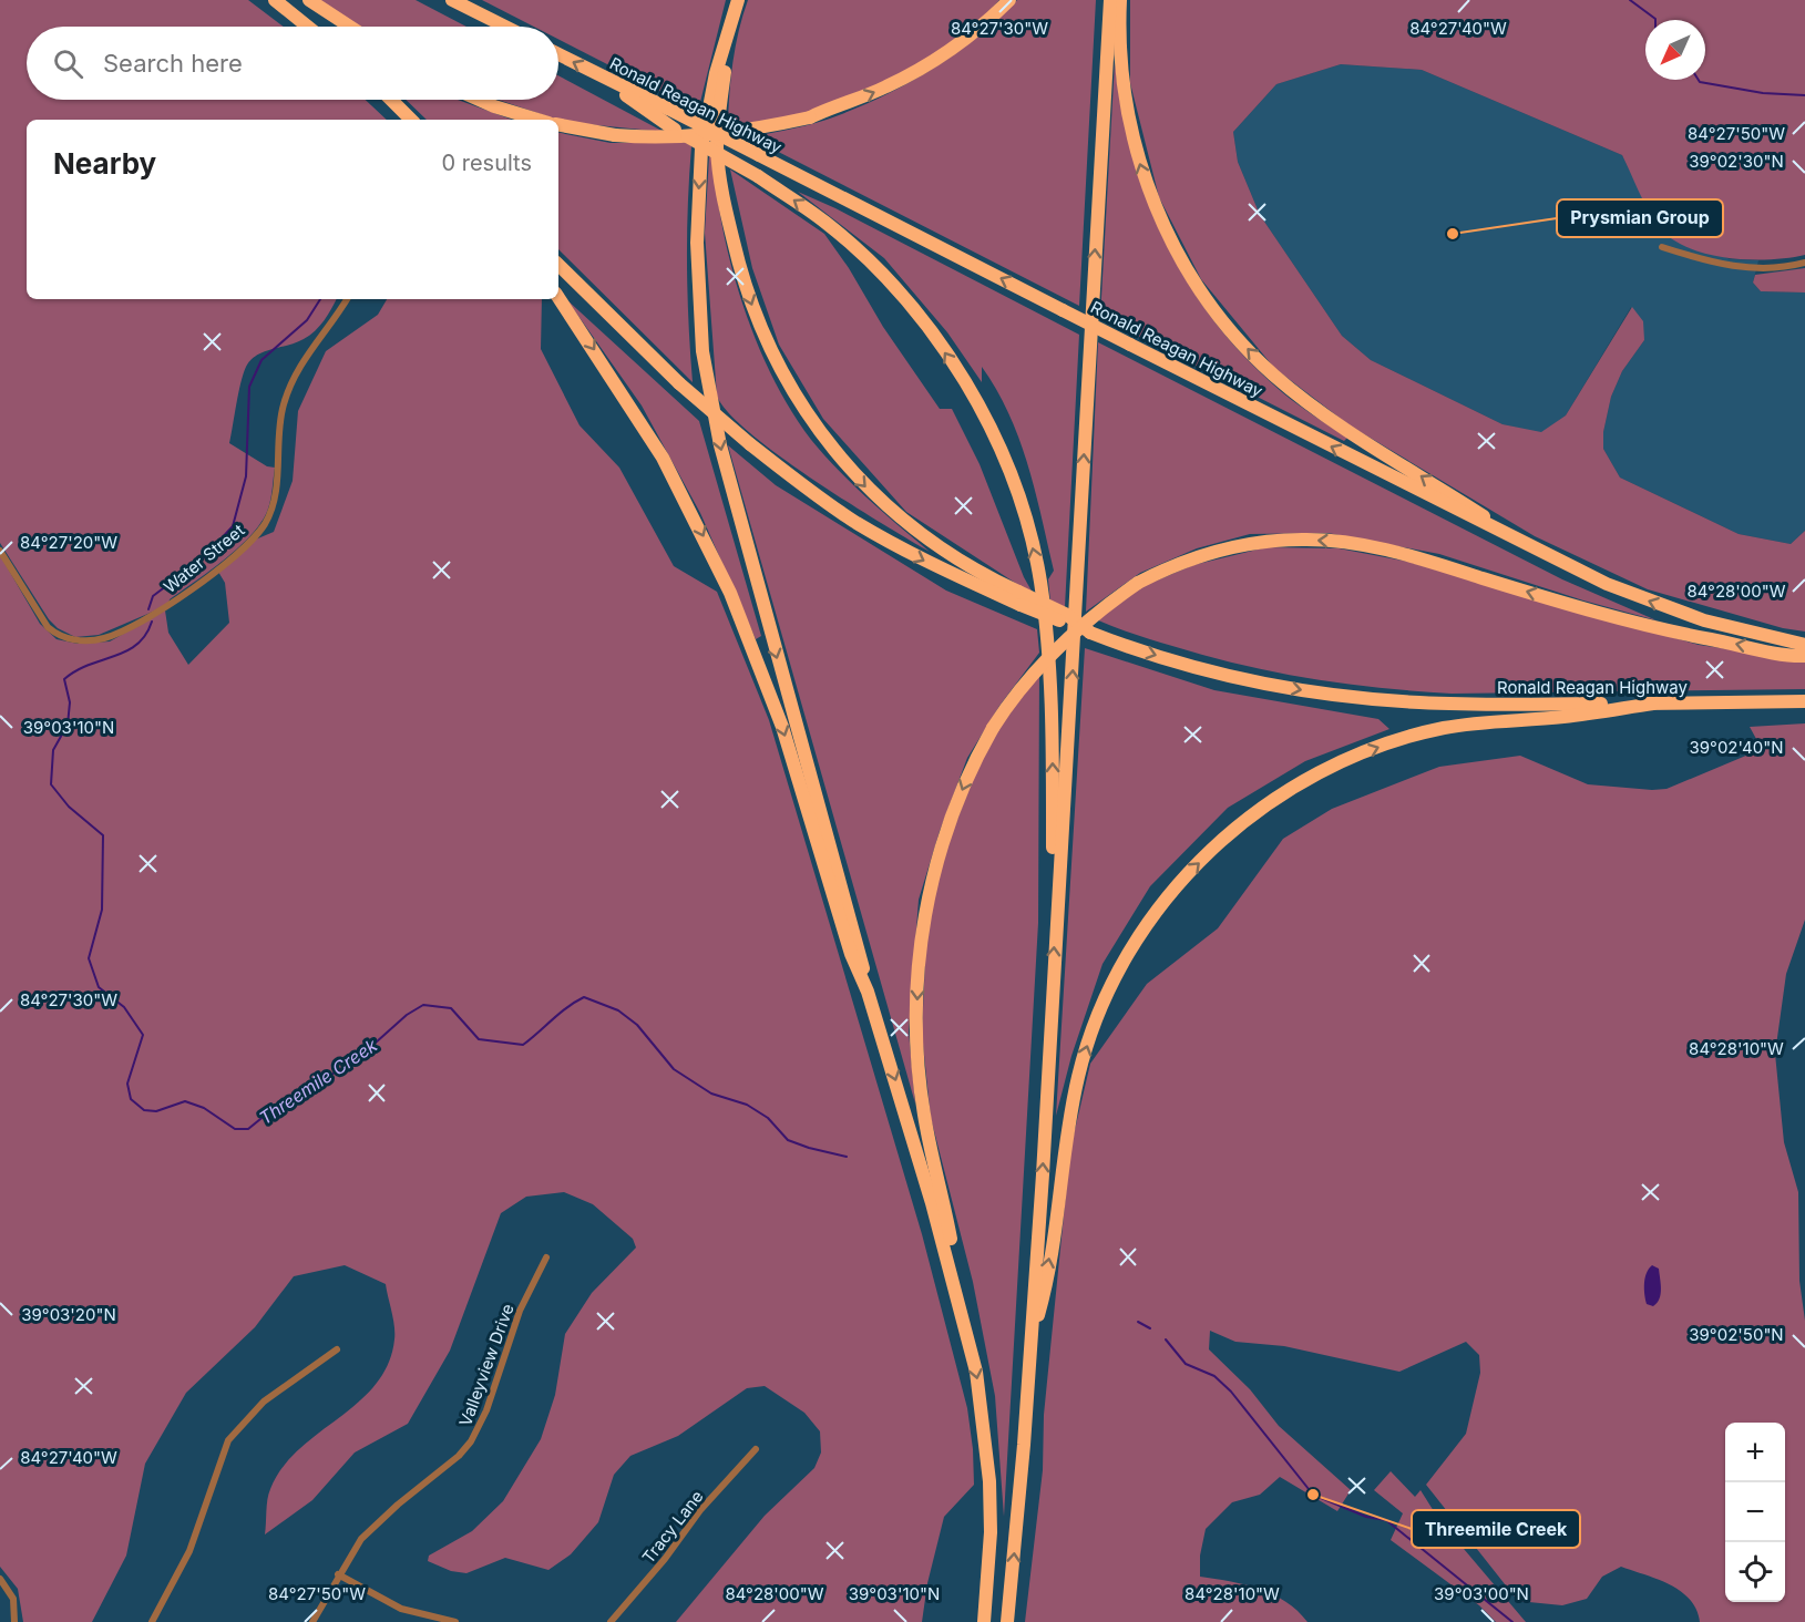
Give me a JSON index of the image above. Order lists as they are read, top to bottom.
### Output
{
  "streets": {
    "highway": ["Ronald Reagan Highway"],
    "street": ["Water Street", "Valleyview Drive", "Tracy Lane"]
  },
  "water": ["Threemile Creek"],
  "places": ["Prysmian Group", "Threemile Creek"],
  "north": "bottom left",
  "page": {
    "search": "Search here",
    "heading": ["Nearby", "0 results"],
    "map_buttons": ["+", "−"]
  },
  "coordinates": [
    "84°27'30\"W",
    "84°27'40\"W",
    "84°27'50\"W",
    "39°02'30\"N",
    "84°27'20\"W",
    "84°28'00\"W",
    "39°03'10\"N",
    "39°02'40\"N",
    "84°28'10\"W",
    "39°03'20\"N",
    "39°02'50\"N",
    "39°03'00\"N"
  ]
}
